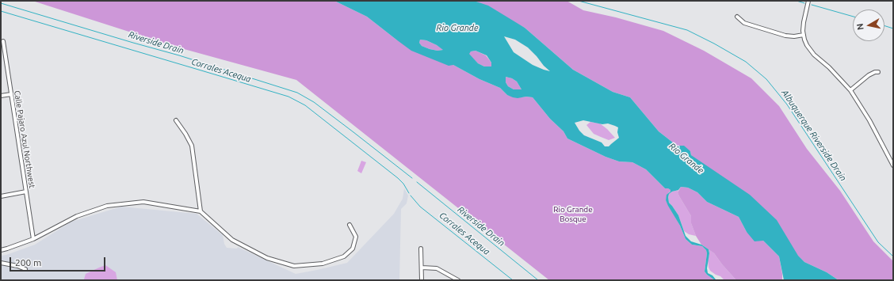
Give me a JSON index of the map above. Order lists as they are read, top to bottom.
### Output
{
  "streets": {
    "street": ["Calle Pajaro Azul Northwest"]
  },
  "water": [
    "Rio Grande",
    "Riverside Drain",
    "Corrales Acequa",
    "Albuquerque Riverside Drain"
  ],
  "parks": ["Rio Grande Bosque"],
  "scale_bar": "200 m",
  "north": "left"
}
